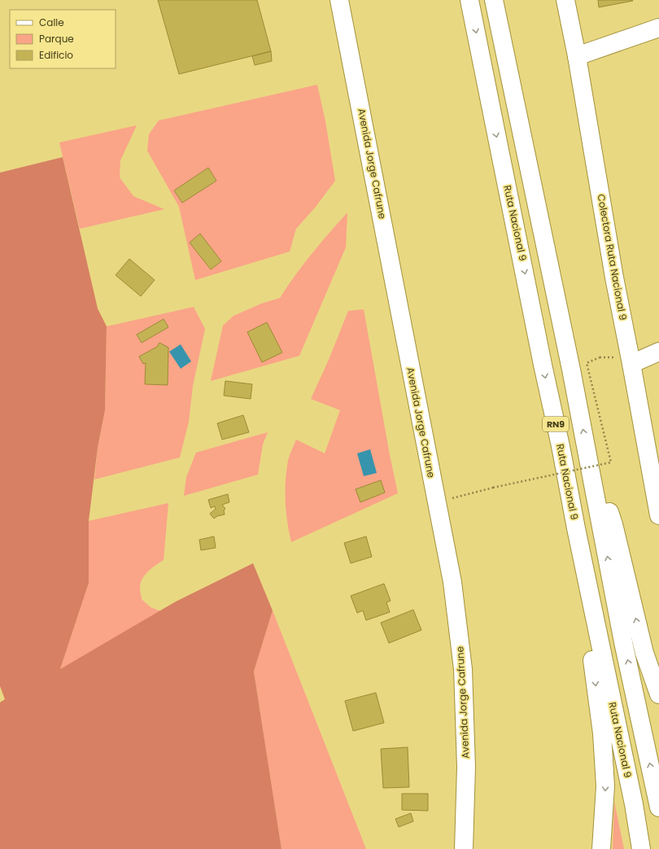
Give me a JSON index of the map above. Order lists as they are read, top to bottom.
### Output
{
  "streets": {
    "main road": [
      "Avenida Jorge Cafrune",
      "Ruta Nacional 9",
      "Colectora Ruta Nacional 9",
      "RN9"
    ]
  },
  "legend": ["Calle", "Parque", "Edificio"]
}
